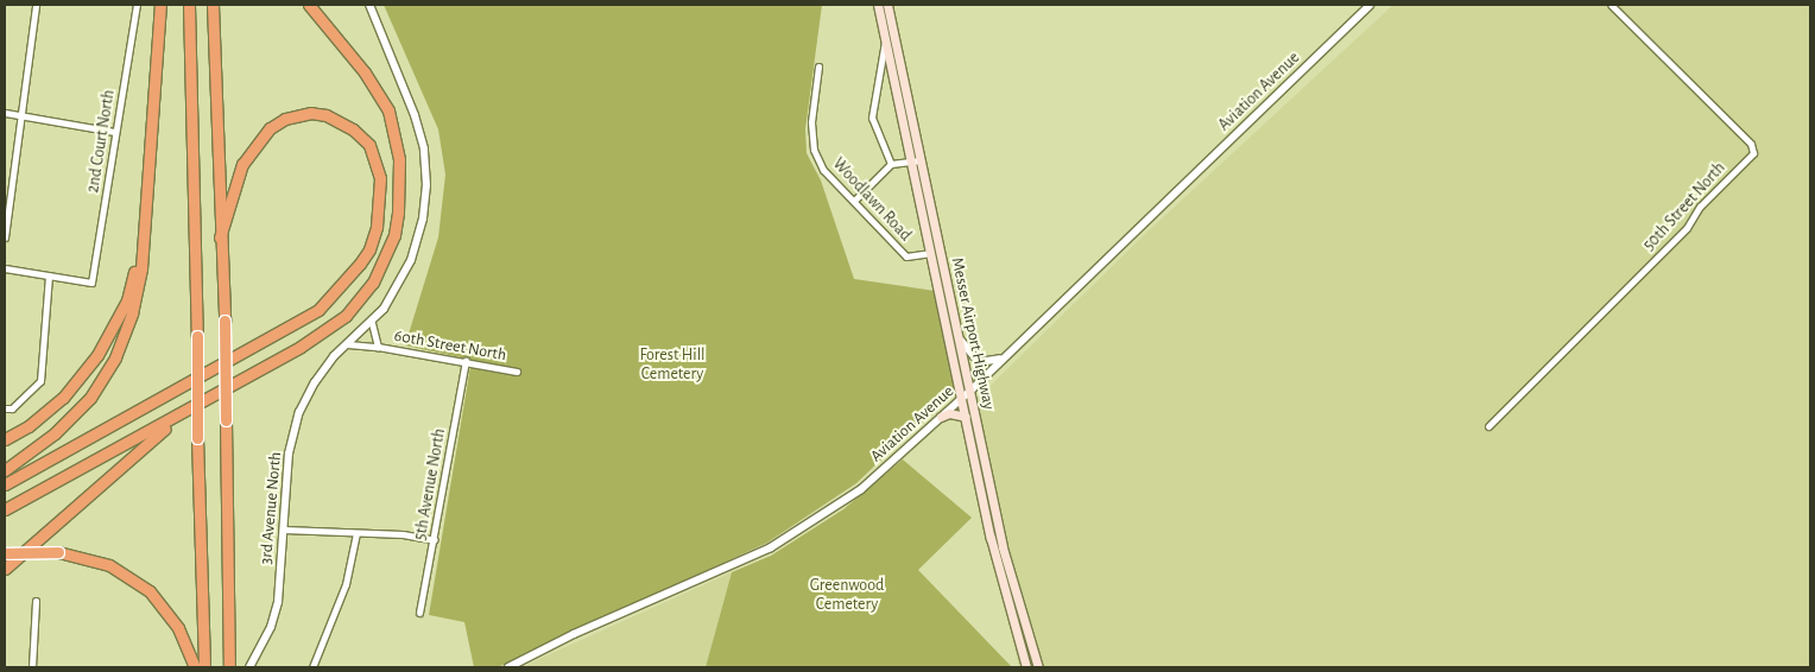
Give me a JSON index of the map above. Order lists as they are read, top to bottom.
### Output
{
  "streets": {
    "main road": ["Messer Airport Highway"],
    "street": [
      "Aviation Avenue",
      "2nd Court North",
      "Woodlawn Road",
      "50th Street North",
      "60th Street North",
      "5th Avenue North",
      "3rd Avenue North"
    ]
  },
  "crossings": [
    ["Aviation Avenue", "Messer Airport Highway"],
    ["Woodlawn Road", "Messer Airport Highway"],
    ["60th Street North", "5th Avenue North"],
    ["60th Street North", "3rd Avenue North"]
  ],
  "parks": ["Forest Hill Cemetery", "Greenwood Cemetery"]
}
